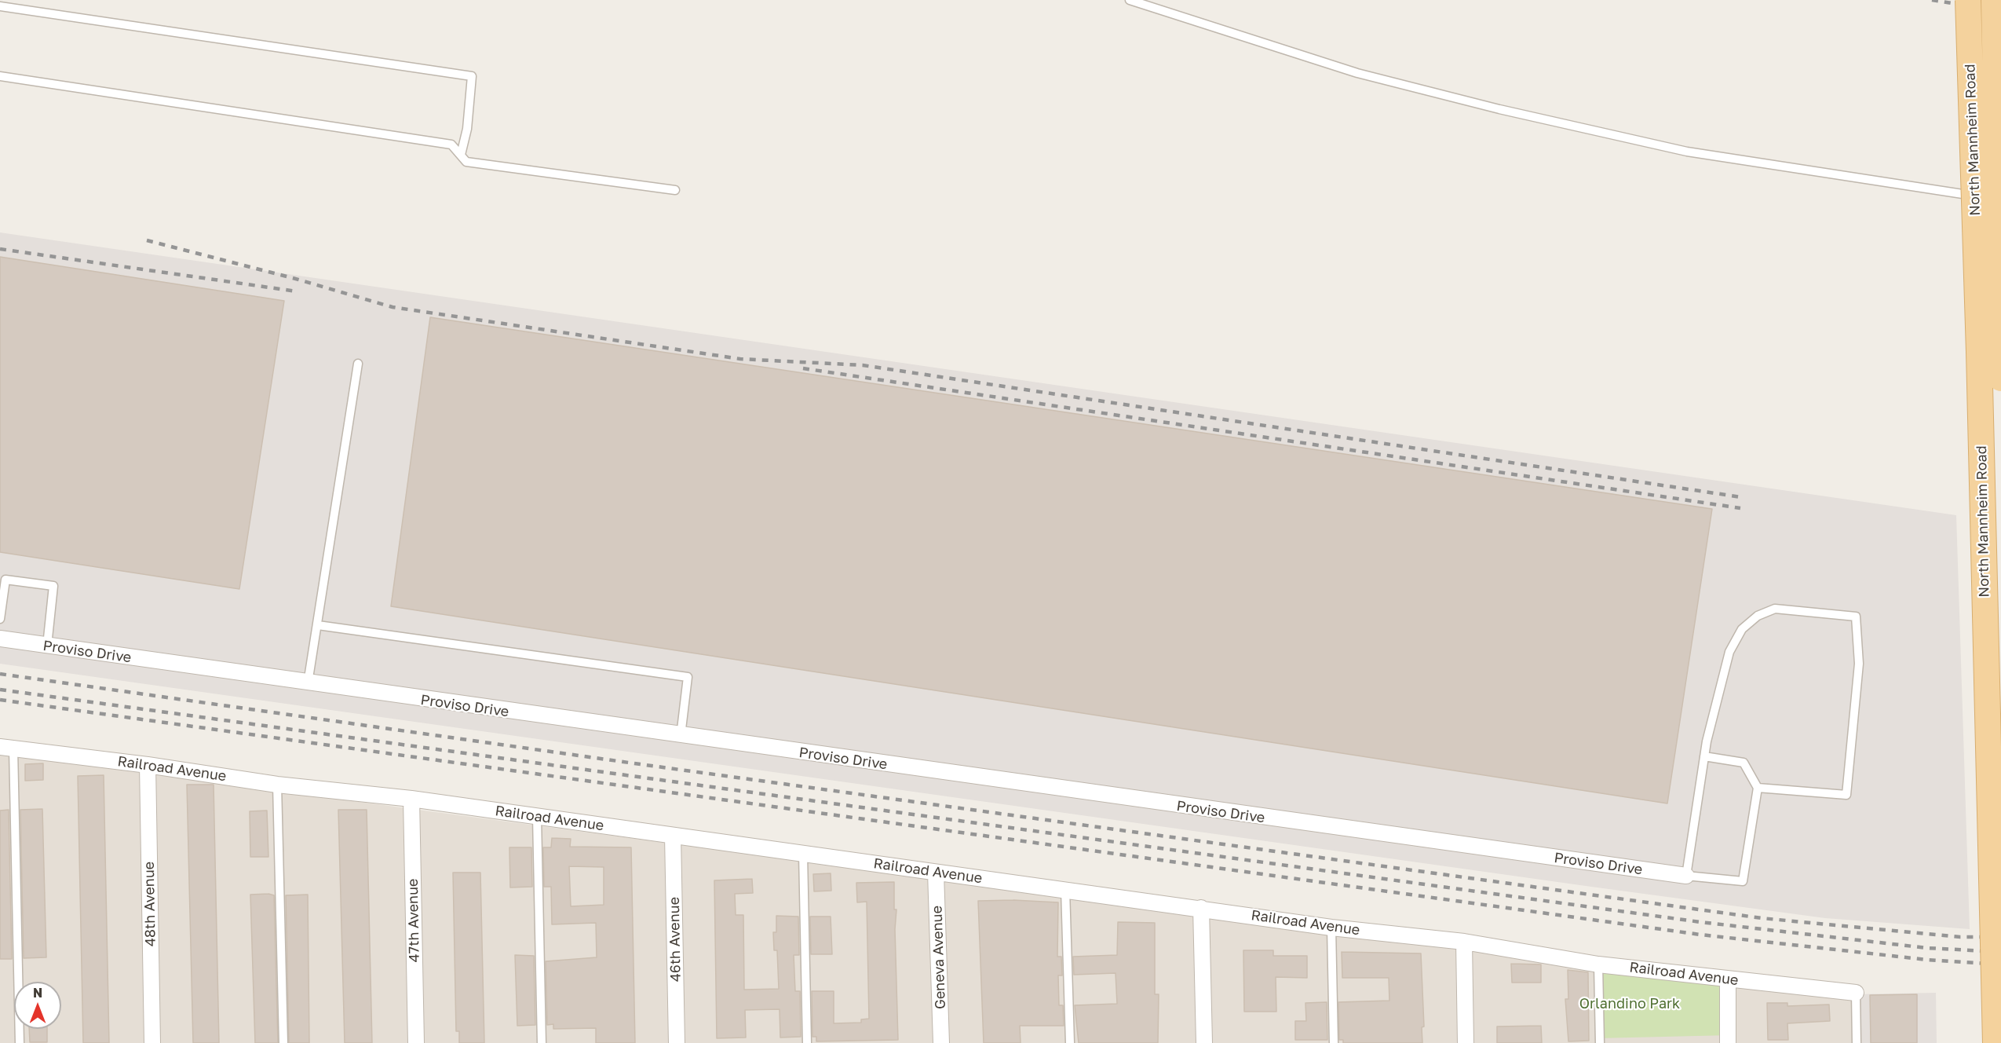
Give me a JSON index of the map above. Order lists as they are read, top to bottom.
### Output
{
  "streets": {
    "main road": ["North Mannheim Road"],
    "street": [
      "Proviso Drive",
      "Railroad Avenue",
      "48th Avenue",
      "47th Avenue",
      "46th Avenue",
      "Geneva Avenue"
    ]
  },
  "crossings": [
    ["Railroad Avenue", "48th Avenue"],
    ["Railroad Avenue", "47th Avenue"],
    ["Railroad Avenue", "46th Avenue"],
    ["Railroad Avenue", "Geneva Avenue"]
  ],
  "parks": ["Orlandino Park"],
  "north": "top"
}
